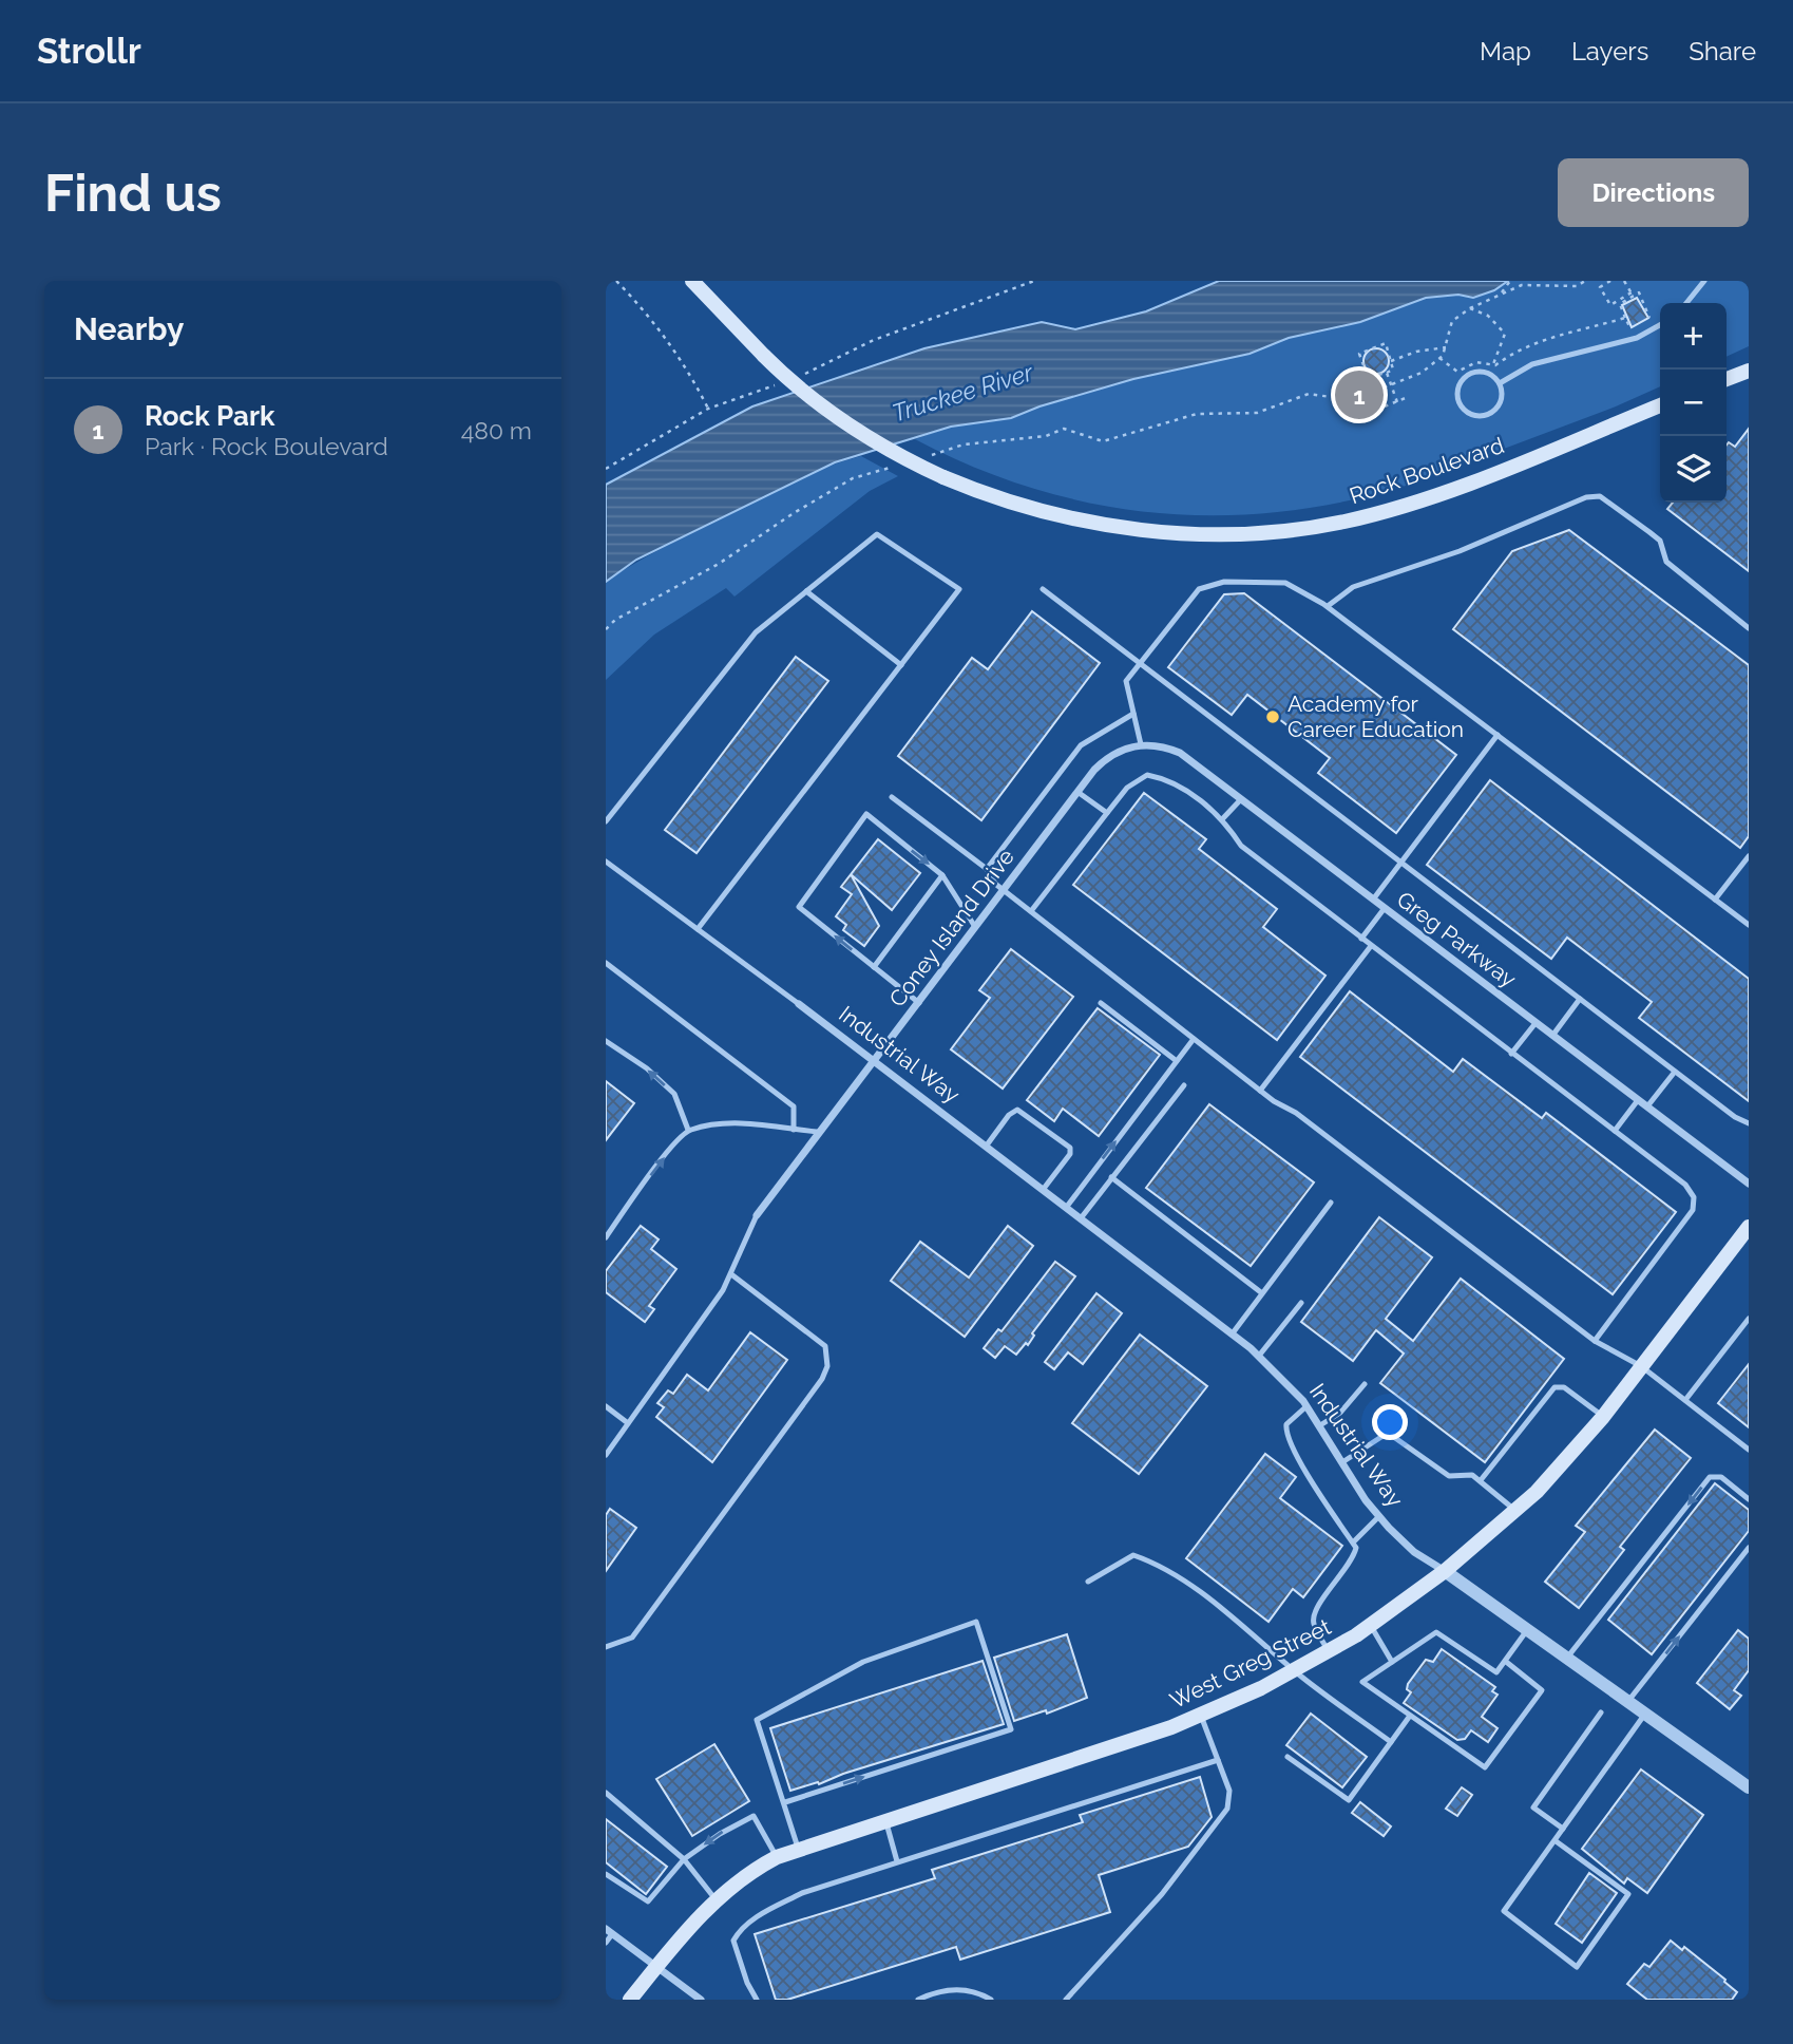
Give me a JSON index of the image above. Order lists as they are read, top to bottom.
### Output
{
  "streets": {
    "main road": ["Rock Boulevard", "West Greg Street"],
    "street": ["Coney Island Drive", "Greg Parkway", "Industrial Way"]
  },
  "crossings": [
    ["Coney Island Drive", "Greg Parkway"],
    ["Coney Island Drive", "Industrial Way"],
    ["Industrial Way", "West Greg Street"]
  ],
  "water": ["Truckee River"],
  "places": ["Academy for Career Education"],
  "page": {
    "header": "Strollr",
    "nav": ["Map", "Layers", "Share"],
    "buttons": "Directions",
    "title": "Find us",
    "heading": "Nearby",
    "map_buttons": ["+", "−"],
    "pins": "1",
    "list": [
      {
        "mark": "1",
        "name": "Rock Park",
        "note": "Park · Rock Boulevard",
        "value": "480 m"
      }
    ]
  }
}
